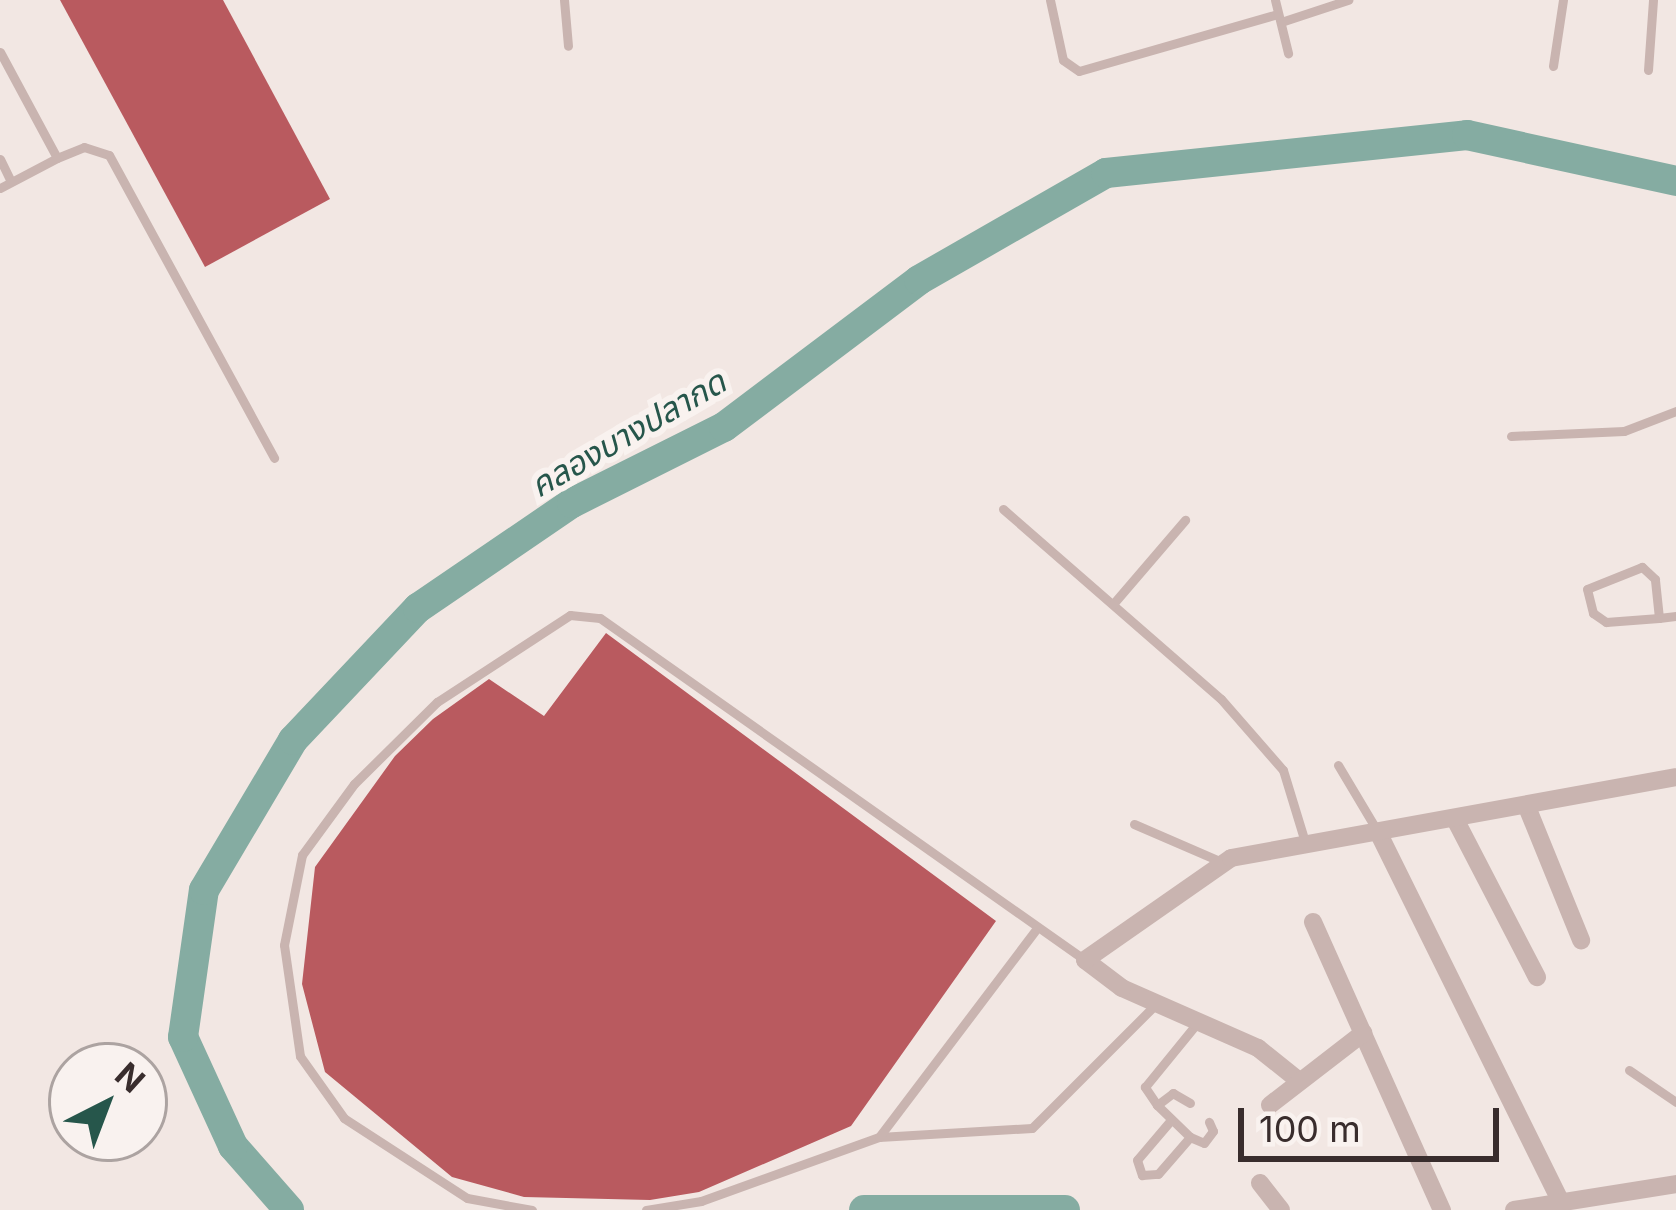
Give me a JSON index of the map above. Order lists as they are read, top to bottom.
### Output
{
  "water": ["คลองบางปลากด"],
  "scale_bar": "100 m",
  "north": "top right"
}
